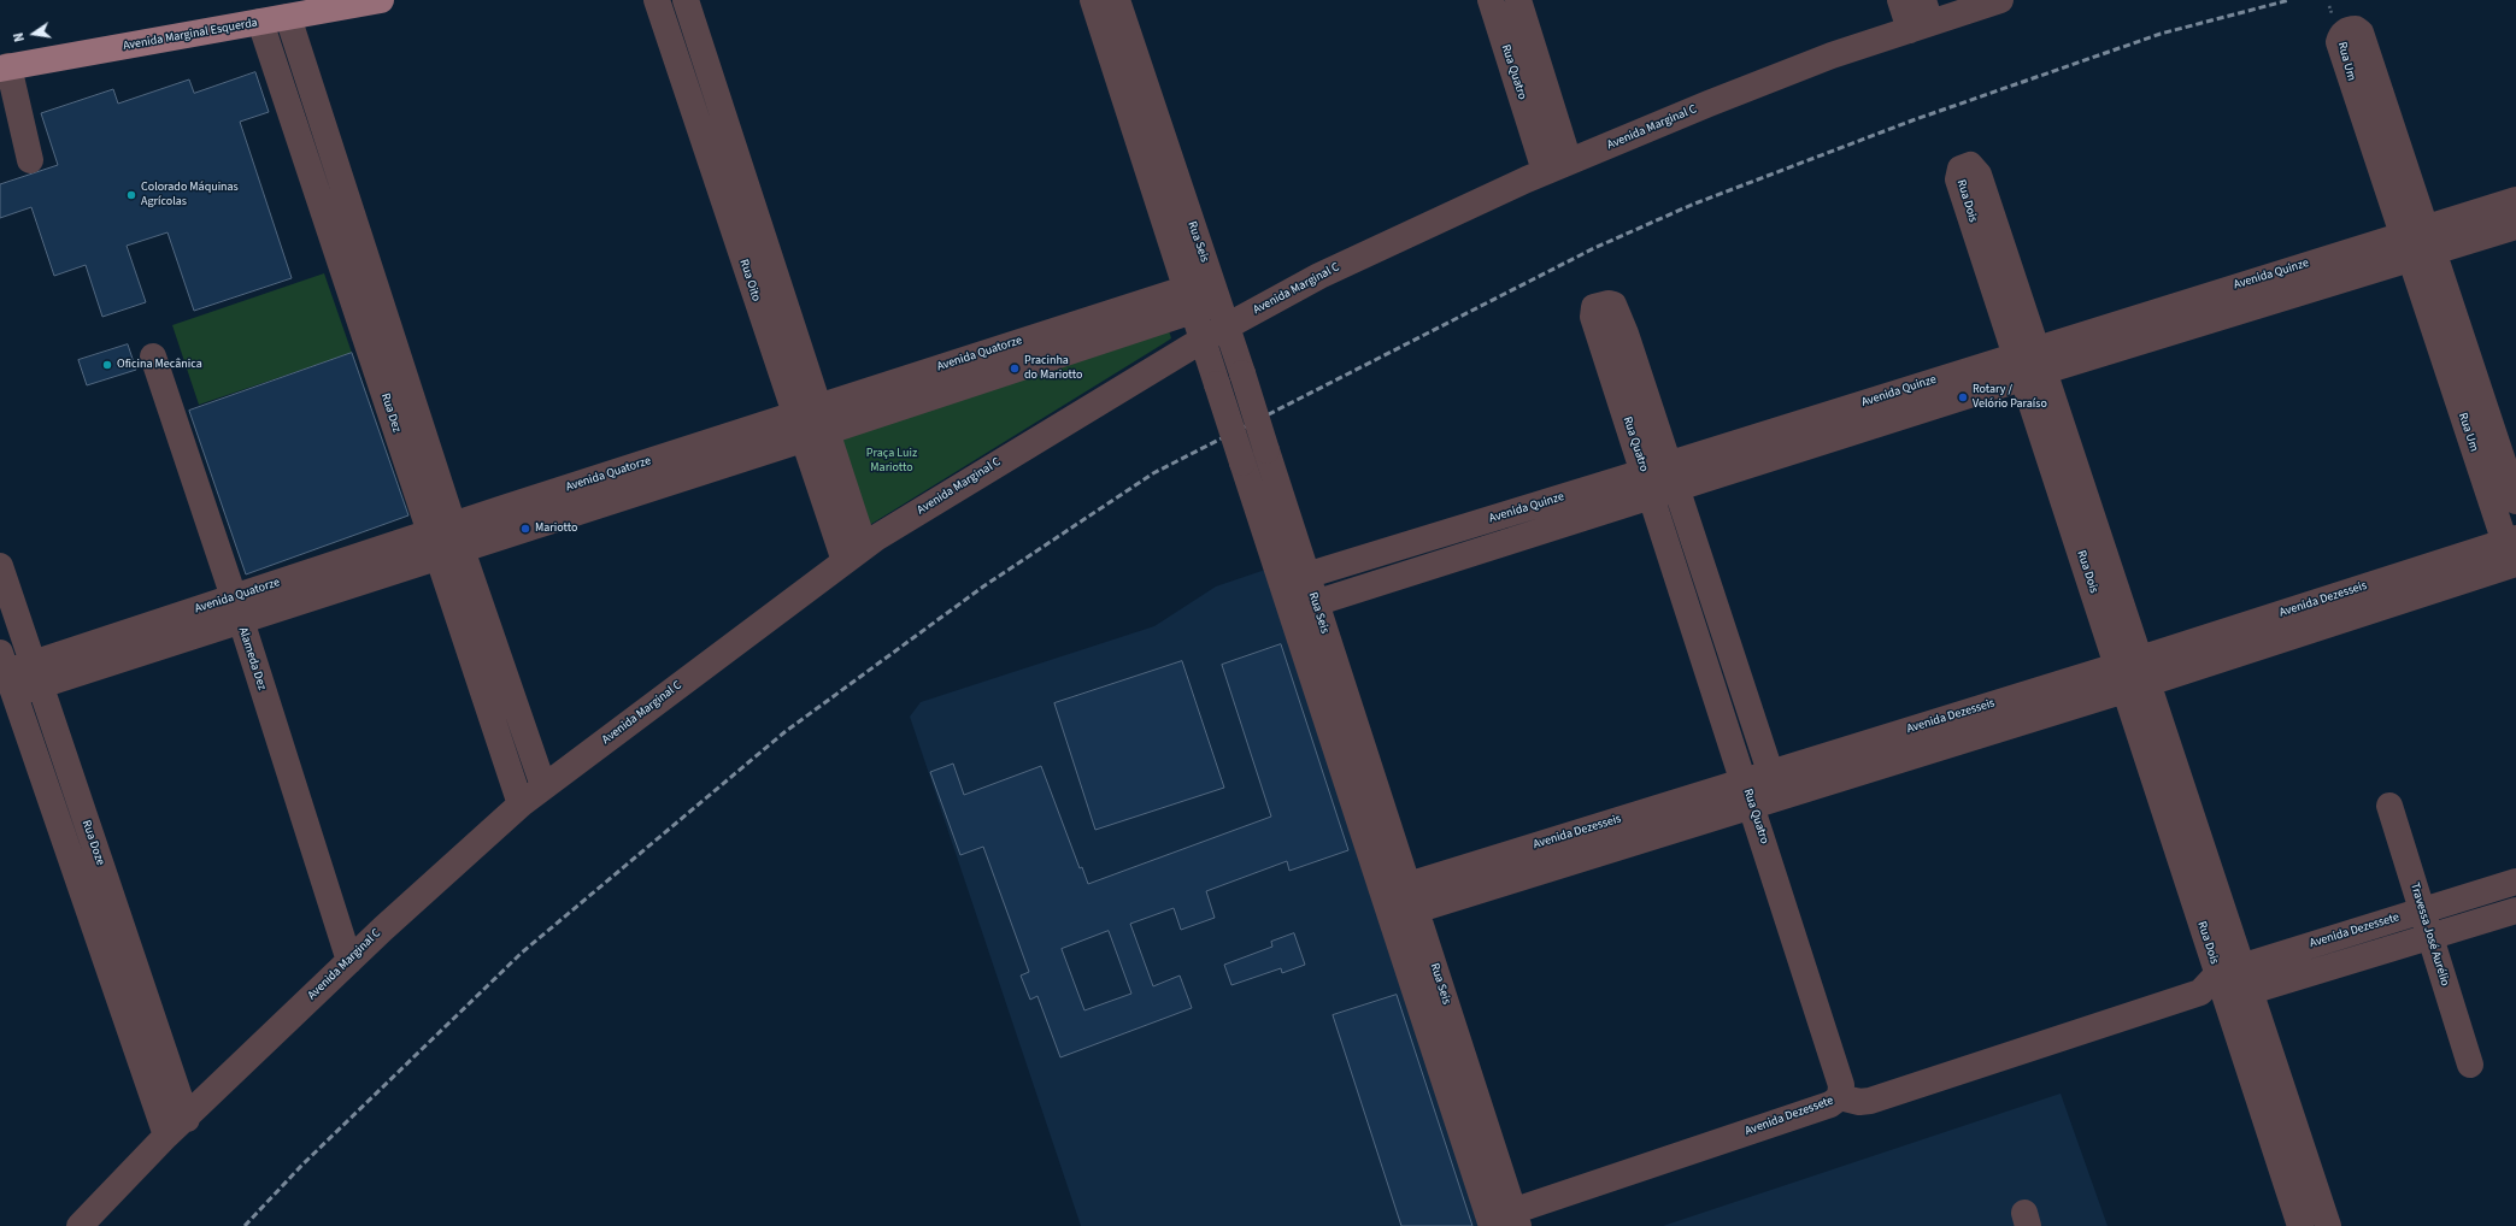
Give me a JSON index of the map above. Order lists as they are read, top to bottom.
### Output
{
  "streets": {
    "main road": ["Avenida Marginal Esquerda"],
    "street": [
      "Rua Um",
      "Rua Quatro",
      "Avenida Marginal C",
      "Rua Dois",
      "Rua Seis",
      "Avenida Quinze",
      "Rua Oito",
      "Avenida Quatorze",
      "Rua Dez",
      "Avenida Dezesseis",
      "Alameda Dez",
      "Rua Doze",
      "Avenida Dezessete",
      "Travessa José Aurélio"
    ]
  },
  "crossings": [
    ["Avenida Marginal Esquerda", "Rua Dez"],
    ["Rua Um", "Avenida Quinze"],
    ["Rua Um", "Avenida Dezesseis"],
    ["Rua Quatro", "Avenida Marginal C"],
    ["Rua Quatro", "Avenida Quinze"],
    ["Rua Quatro", "Avenida Dezesseis"],
    ["Rua Quatro", "Avenida Dezessete"],
    ["Avenida Marginal C", "Rua Seis"],
    ["Avenida Marginal C", "Rua Oito"],
    ["Avenida Marginal C", "Rua Dez"],
    ["Avenida Marginal C", "Alameda Dez"],
    ["Avenida Marginal C", "Rua Doze"],
    ["Rua Dois", "Avenida Quinze"],
    ["Rua Dois", "Avenida Dezesseis"],
    ["Rua Dois", "Avenida Dezessete"],
    ["Rua Seis", "Avenida Quinze"],
    ["Rua Seis", "Avenida Quatorze"],
    ["Rua Seis", "Avenida Dezesseis"],
    ["Rua Seis", "Avenida Dezessete"],
    ["Rua Oito", "Avenida Quatorze"],
    ["Avenida Quatorze", "Rua Dez"],
    ["Avenida Quatorze", "Alameda Dez"],
    ["Avenida Quatorze", "Rua Doze"],
    ["Avenida Dezessete", "Travessa José Aurélio"]
  ],
  "parks": ["Praça Luiz Mariotto"],
  "places": [
    "Colorado Máquinas Agrícolas",
    "Oficina Mecânica",
    "Pracinha do Mariotto",
    "Rotary / Velório Paraíso",
    "Mariotto"
  ],
  "north": "left"
}
